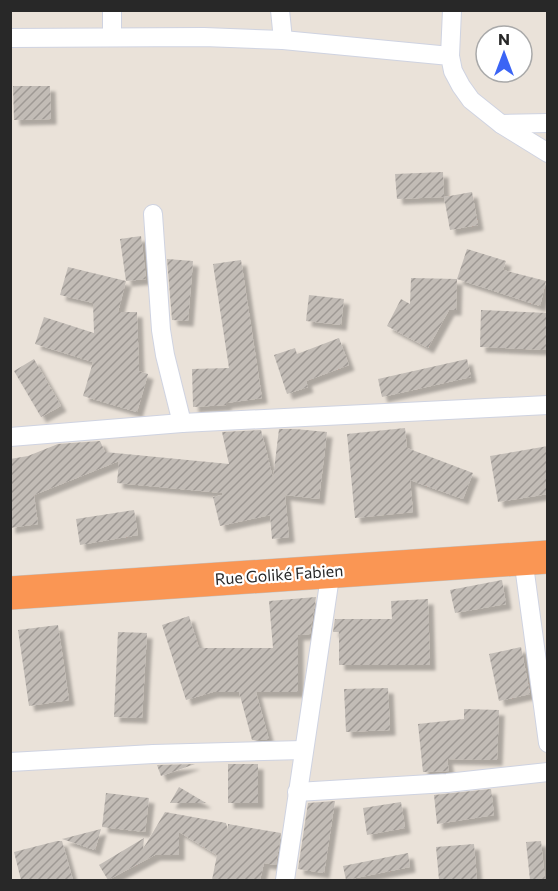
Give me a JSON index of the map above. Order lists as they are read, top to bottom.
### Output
{
  "streets": {
    "highway": ["Rue Goliké Fabien"]
  },
  "north": "top"
}
